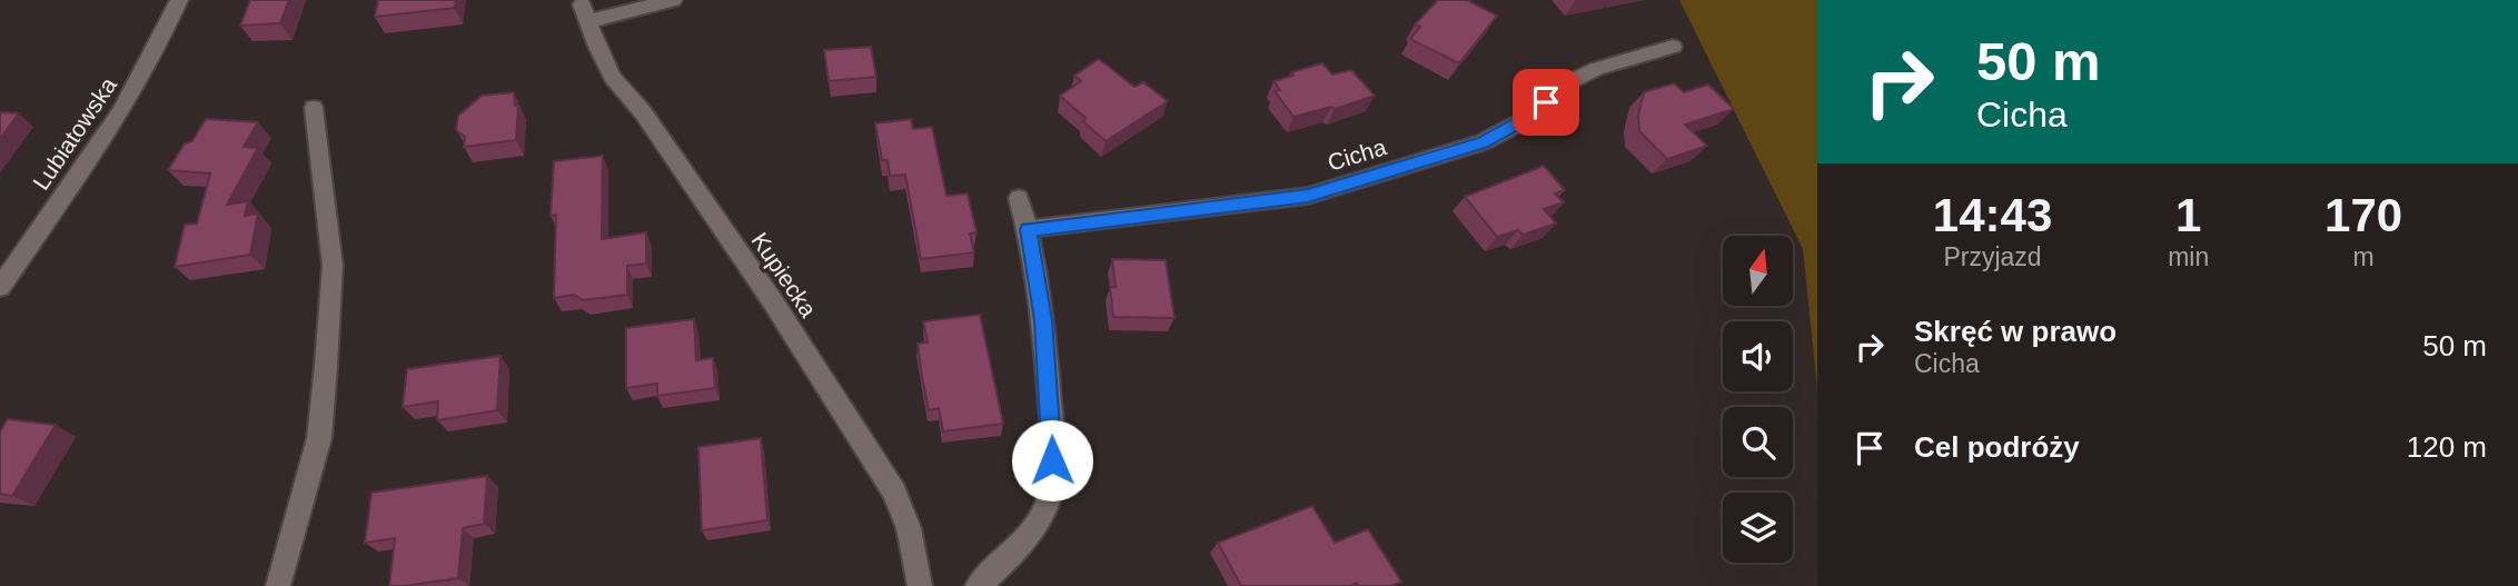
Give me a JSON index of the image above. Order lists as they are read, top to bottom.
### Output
{
  "streets": {
    "street": ["Lubiatowska", "Cicha", "Kupiecka"]
  },
  "north": "top",
  "page": {
    "turn": ["50 m", "Cicha"],
    "eta": [
      "14:43",
      "Przyjazd",
      "1",
      "min",
      "170",
      "m"
    ],
    "list": [
      {
        "name": "Skręć w prawo",
        "note": "Cicha",
        "value": "50 m"
      },
      {
        "name": "Cel podróży",
        "value": "120 m"
      }
    ]
  }
}
